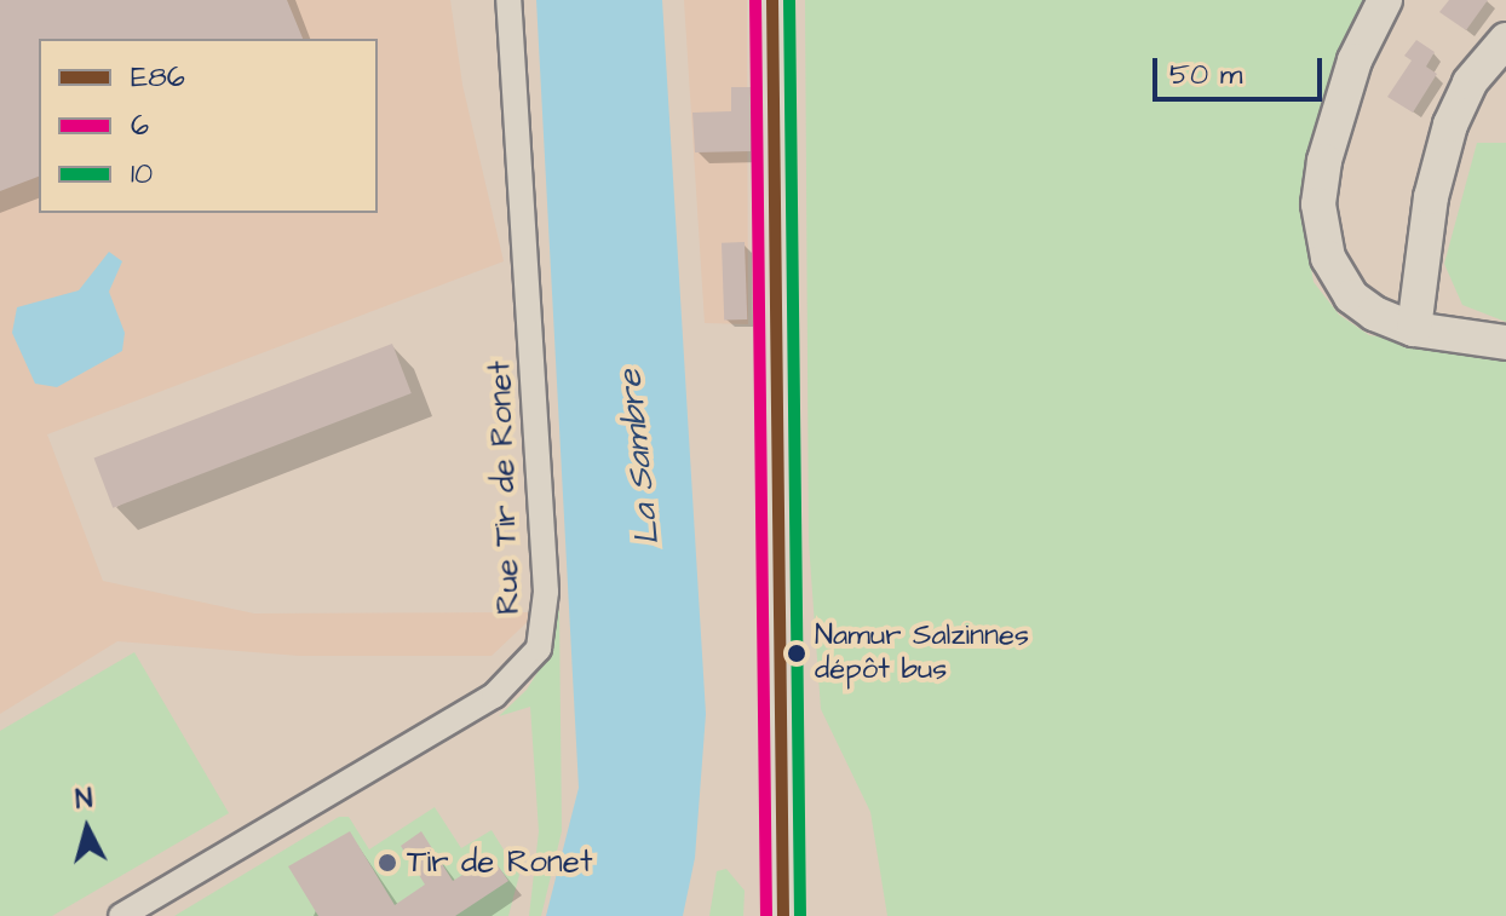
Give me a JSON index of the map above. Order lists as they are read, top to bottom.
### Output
{
  "streets": {
    "street": ["Rue Tir de Ronet"]
  },
  "water": ["La Sambre"],
  "places": ["Namur Salzinnes dépôt bus", "Tir de Ronet"],
  "lines": ["transit line E86", "transit line 6", "transit line 10"],
  "legend": ["E86", "6", "10"],
  "scale_bar": "50 m",
  "north": "top"
}
